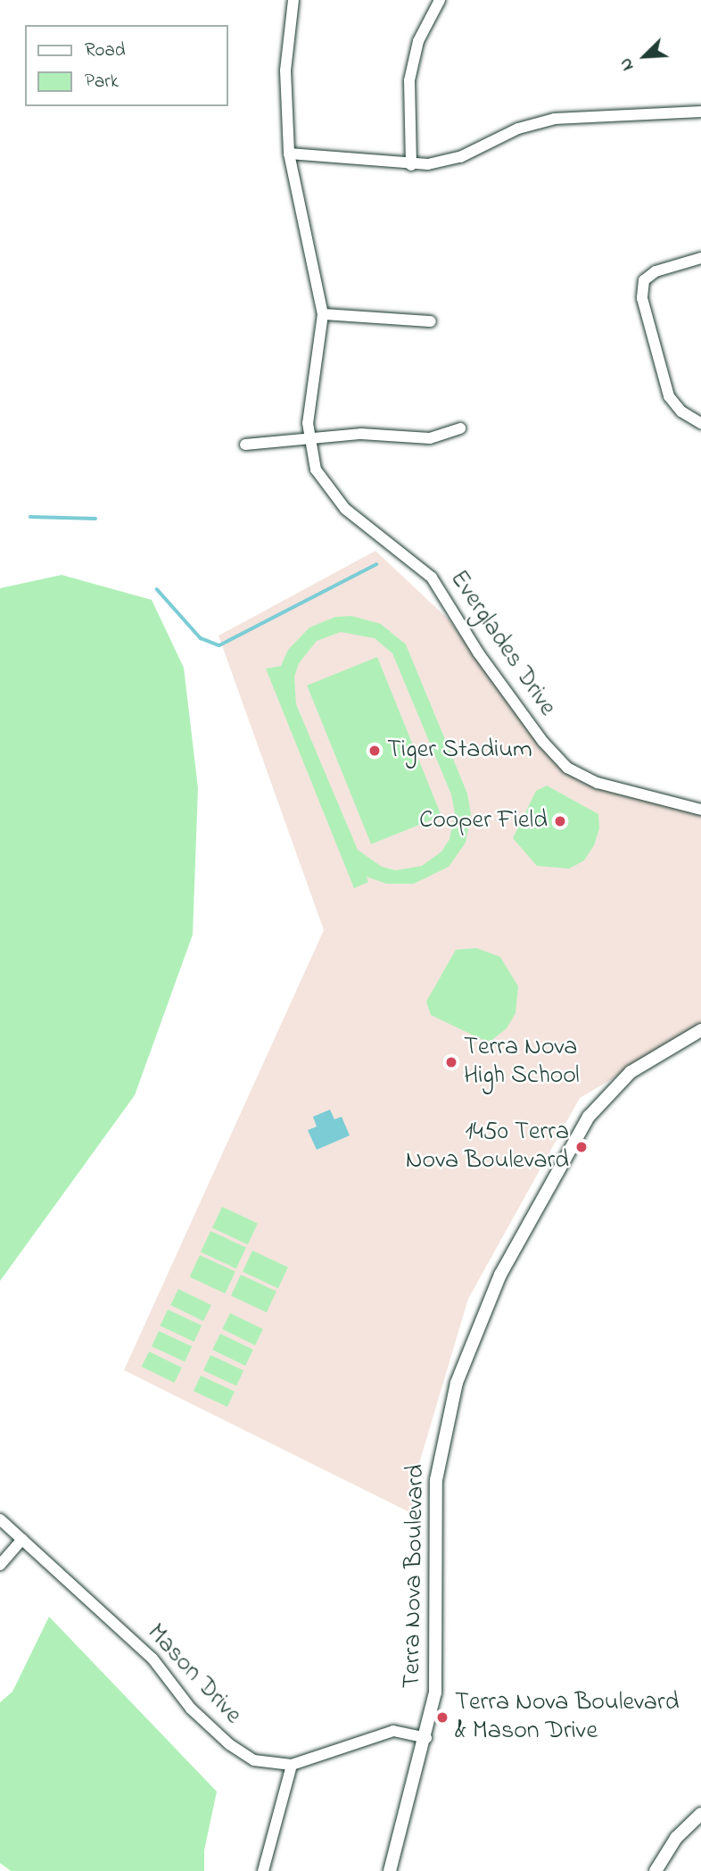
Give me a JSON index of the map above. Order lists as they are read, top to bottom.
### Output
{
  "streets": {
    "street": ["Everglades Drive", "Terra Nova Boulevard", "Mason Drive"]
  },
  "crossings": [
    ["Terra Nova Boulevard", "Mason Drive"]
  ],
  "places": [
    "Tiger Stadium",
    "Cooper Field",
    "Terra Nova High School",
    "1450 Terra Nova Boulevard",
    "Terra Nova Boulevard & Mason Drive"
  ],
  "legend": ["Road", "Park"],
  "north": "bottom left"
}
